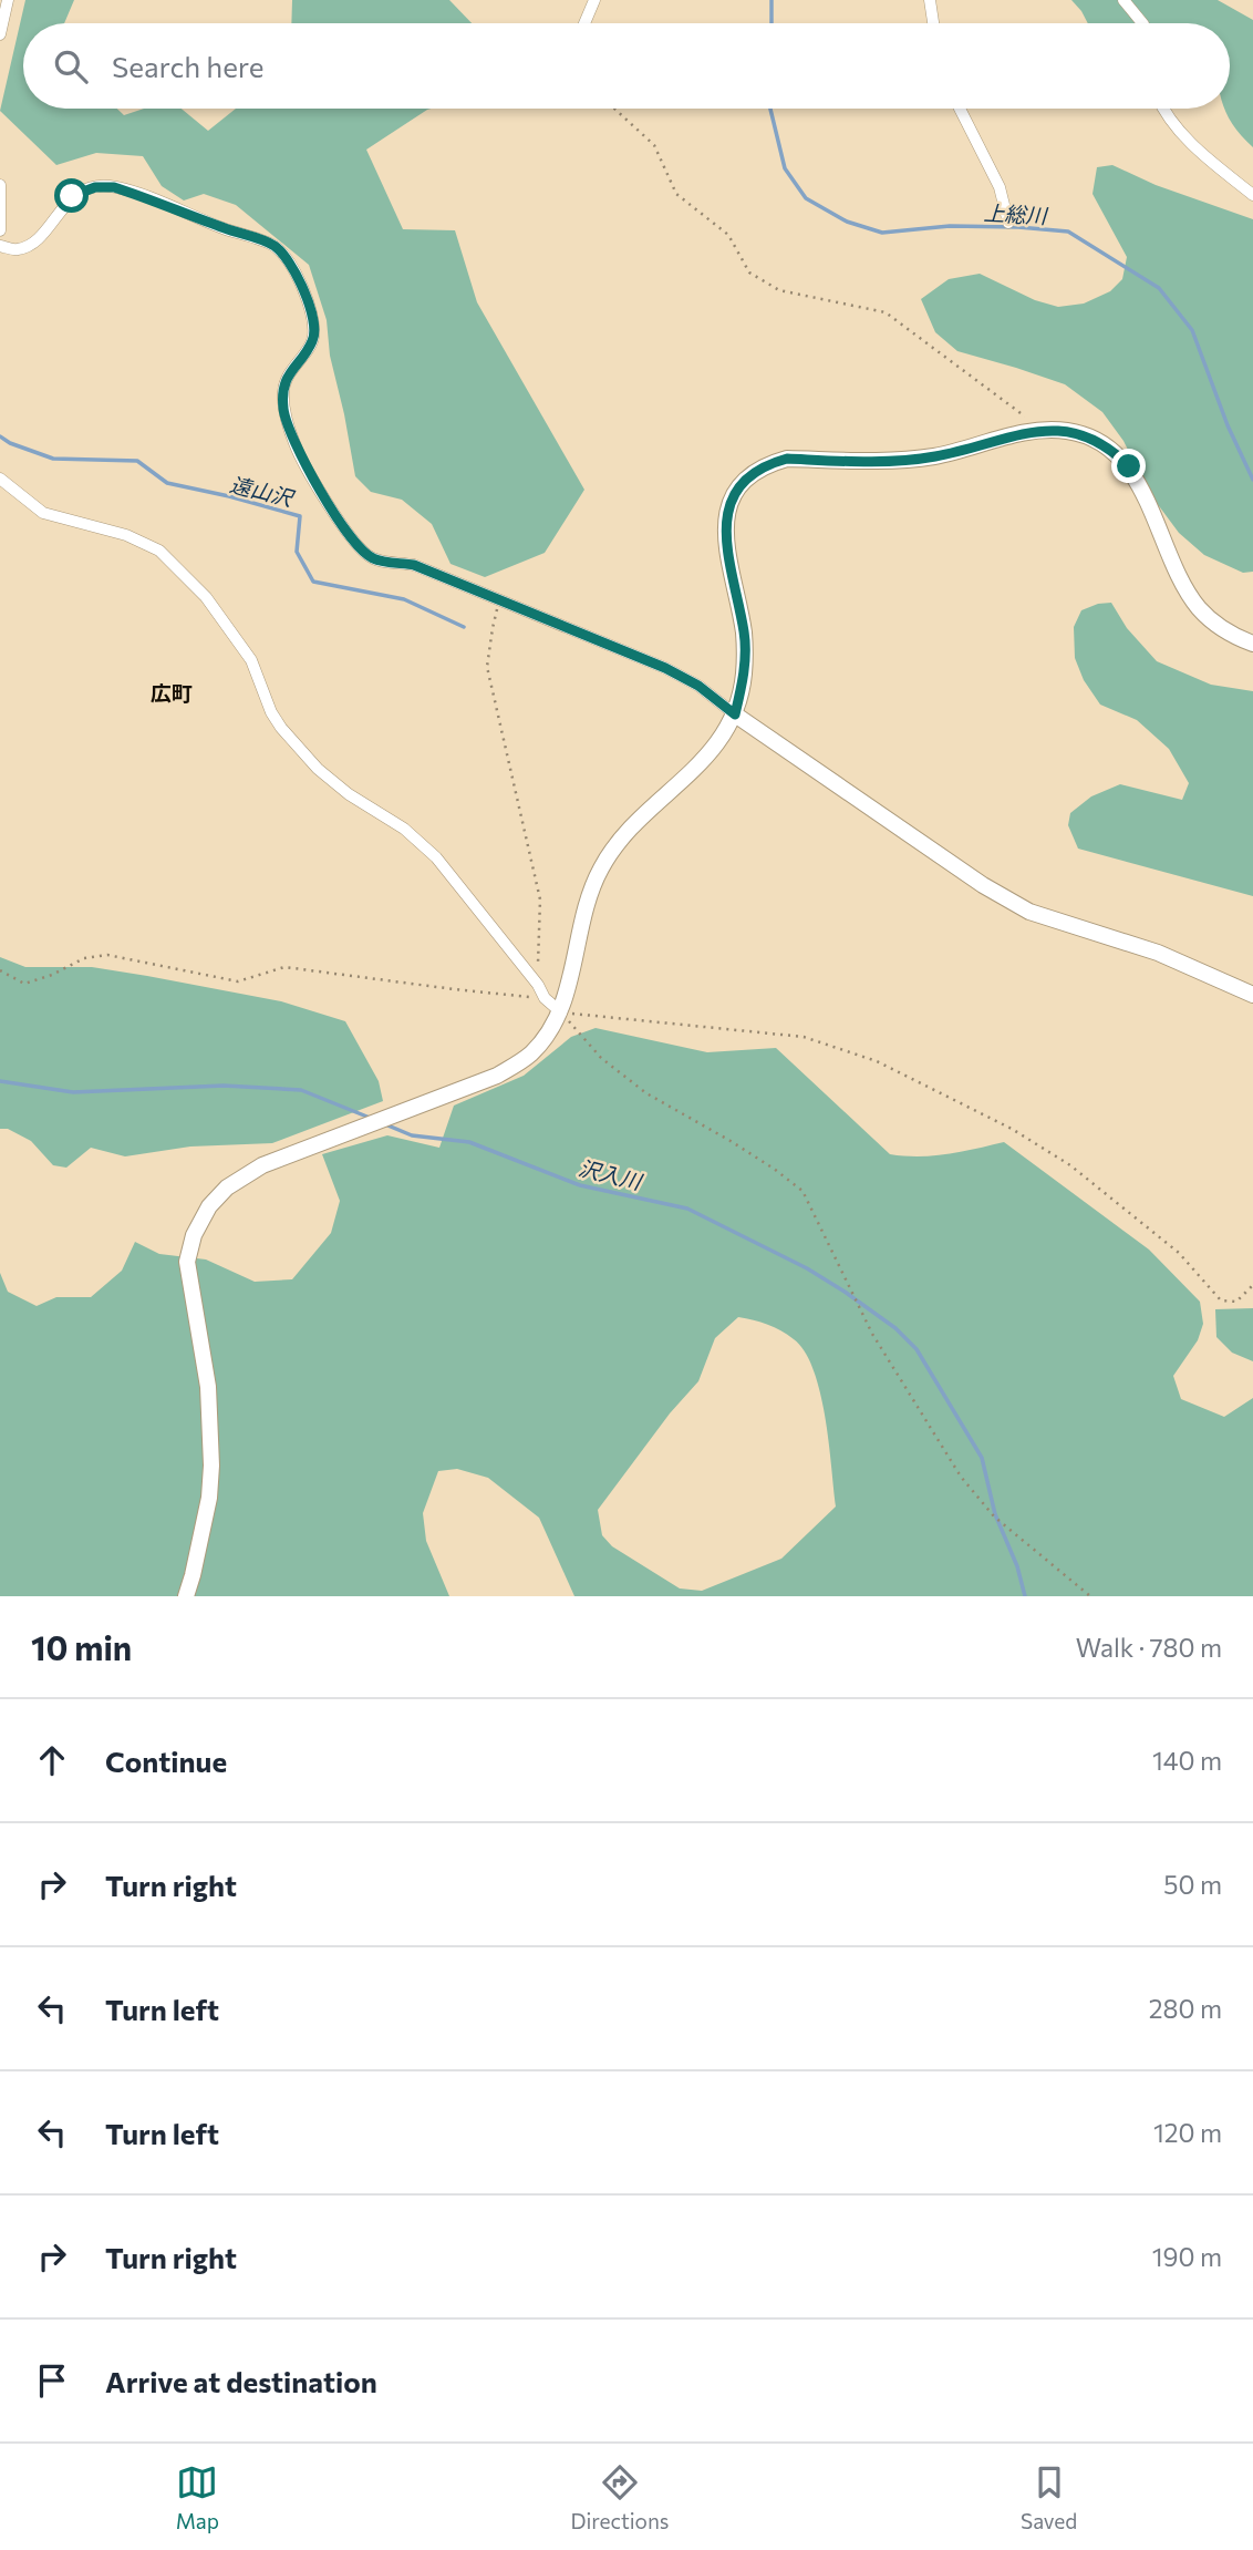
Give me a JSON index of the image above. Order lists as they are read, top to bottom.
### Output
{
  "districts": ["広町"],
  "water": ["上総川", "遠山沢", "沢入川"],
  "page": {
    "search": "Search here",
    "heading": ["10 min", "Walk · 780 m"],
    "list": [
      ["Continue", "140 m"],
      ["Turn right", "50 m"],
      ["Turn left", "280 m"],
      ["Turn left", "120 m"],
      ["Turn right", "190 m"],
      "Arrive at destination"
    ],
    "nav": ["Map", "Directions", "Saved"]
  }
}
